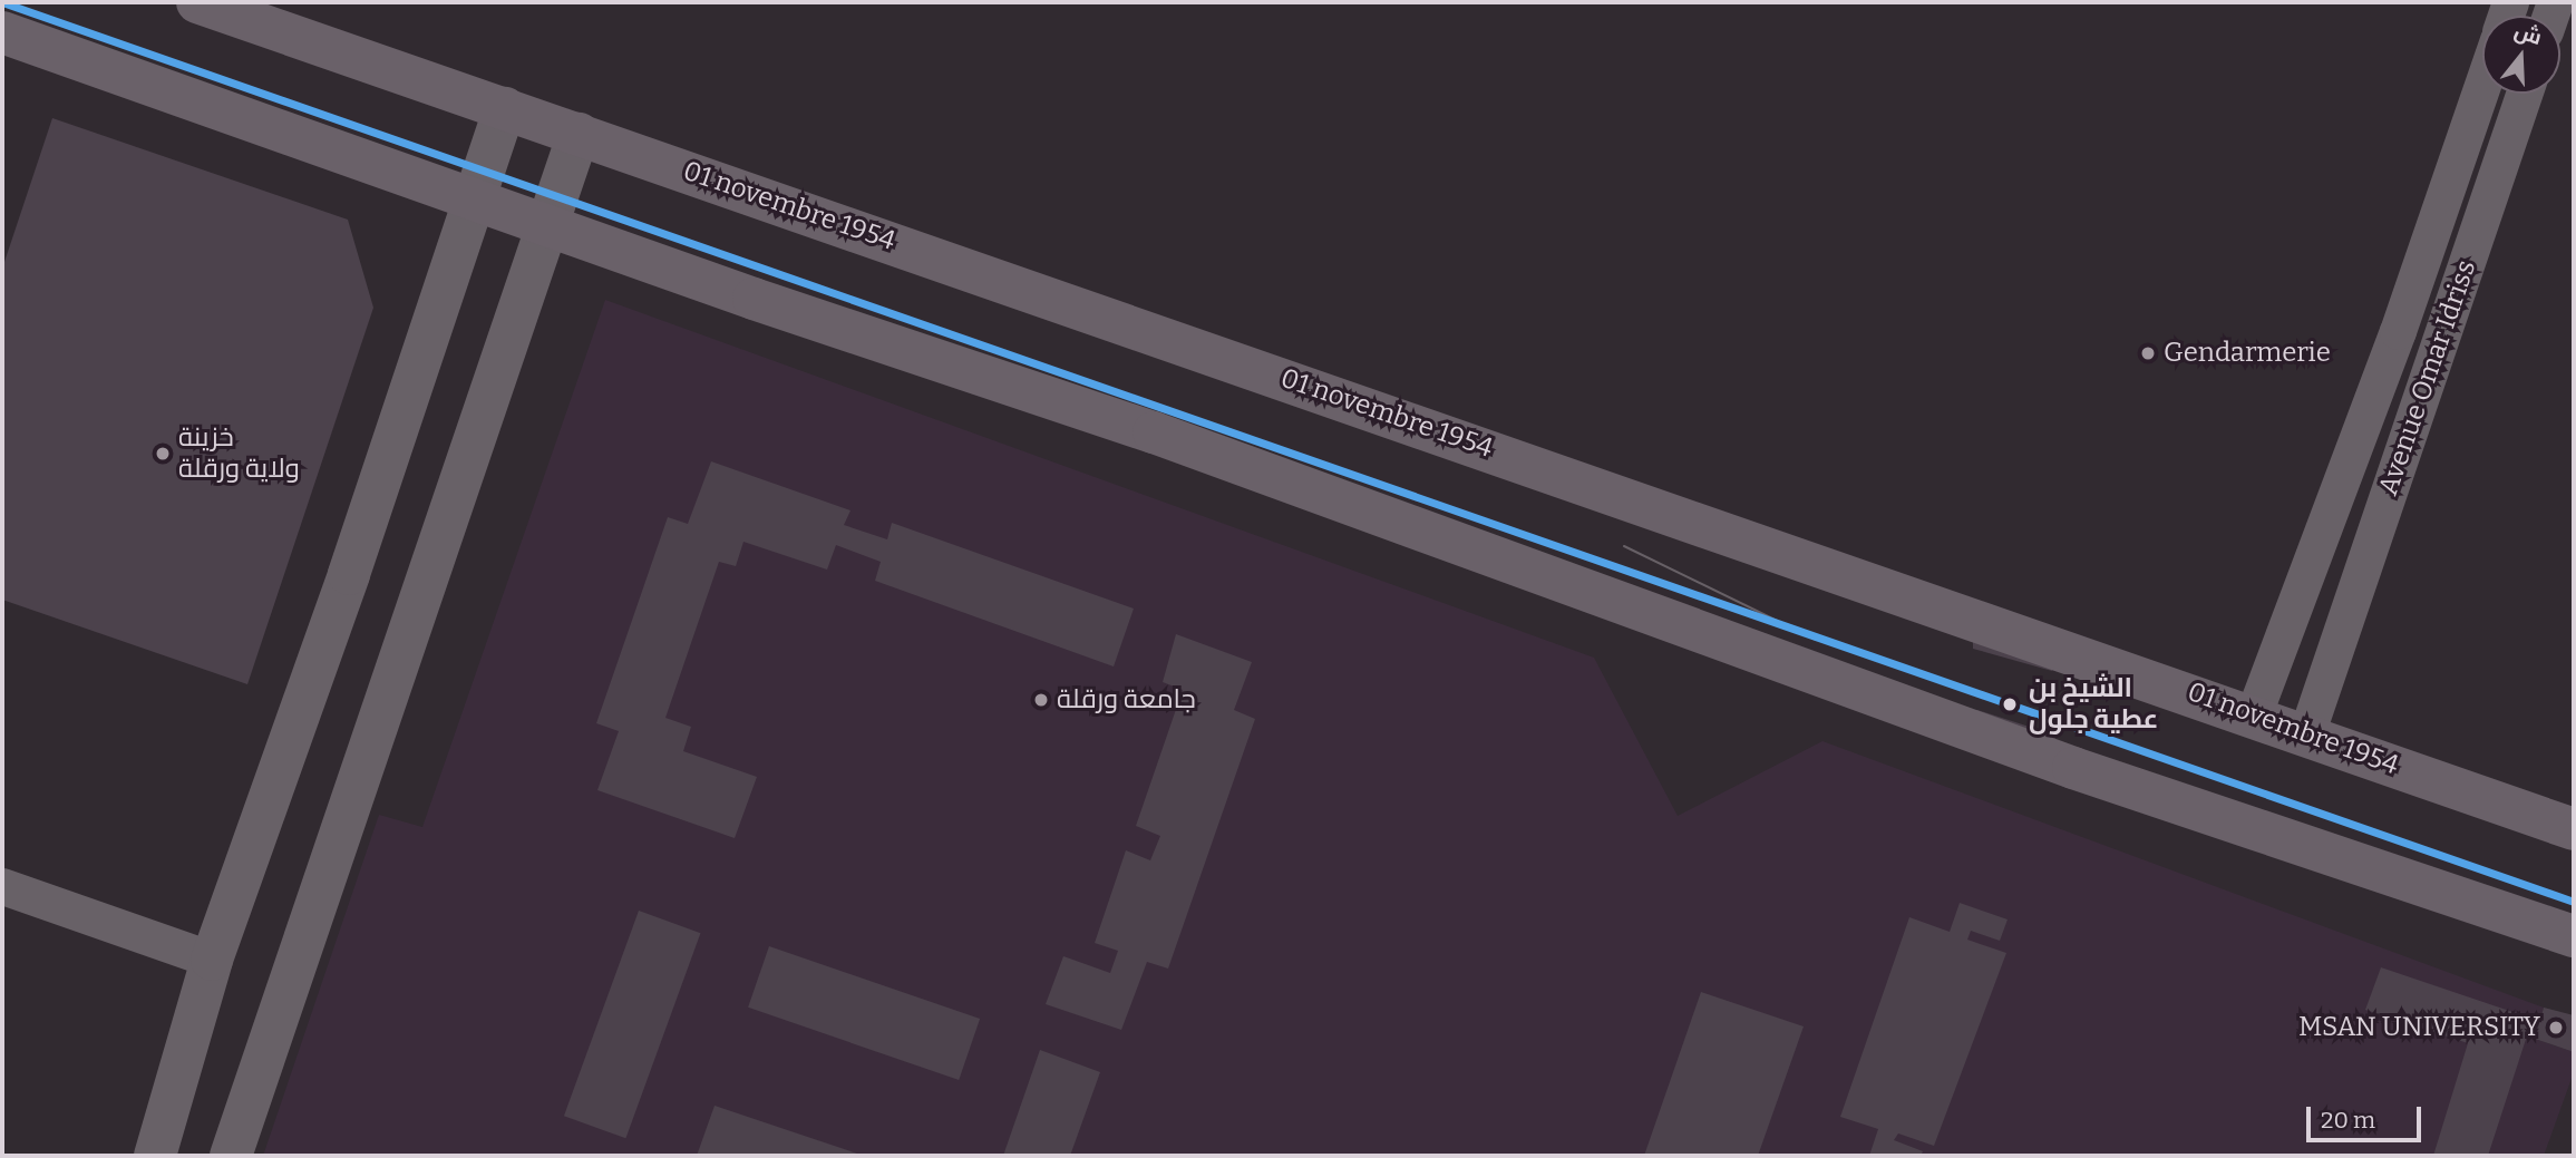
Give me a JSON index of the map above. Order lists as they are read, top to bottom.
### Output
{
  "streets": {
    "main road": ["01 novembre 1954"],
    "street": ["Avenue Omar Idriss"]
  },
  "crossings": [
    ["01 novembre 1954", "Avenue Omar Idriss"]
  ],
  "places": [
    "Gendarmerie",
    "خزينة ولاية ورقلة",
    "جامعة ورقلة",
    "الشيخ بن عطية جلول",
    "MSAN UNIVERSITY"
  ],
  "scale_bar": "20 m",
  "north": "top"
}
